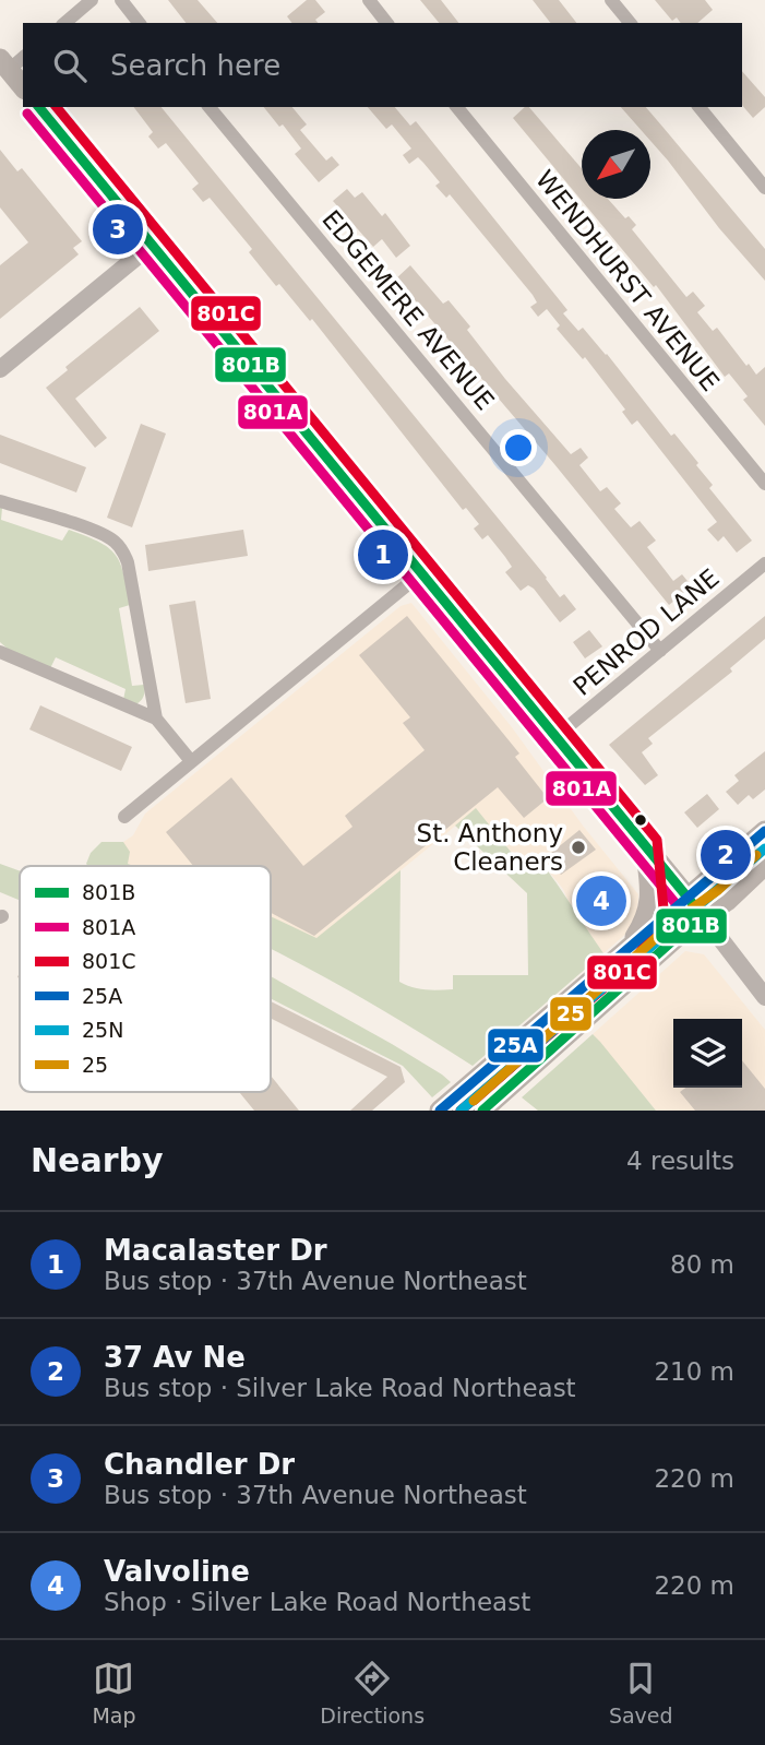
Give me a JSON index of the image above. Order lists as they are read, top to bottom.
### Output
{
  "streets": {
    "street": ["WENDHURST AVENUE", "EDGEMERE AVENUE", "PENROD LANE"]
  },
  "crossings": [
    ["EDGEMERE AVENUE", "PENROD LANE"]
  ],
  "places": ["St. Anthony Cleaners"],
  "lines": [
    "transit line 801B",
    "transit line 801C",
    "transit line 801A",
    "transit line 25A",
    "transit line 25N",
    "transit line 25"
  ],
  "legend": [
    "801B",
    "801A",
    "801C",
    "25A",
    "25N",
    "25"
  ],
  "north": "bottom left",
  "page": {
    "search": "Search here",
    "pins": [
      "3",
      "1",
      "2",
      "4"
    ],
    "heading": ["Nearby", "4 results"],
    "list": [
      {
        "mark": "1",
        "name": "Macalaster Dr",
        "note": "Bus stop · 37th Avenue Northeast",
        "value": "80 m"
      },
      {
        "mark": "2",
        "name": "37 Av Ne",
        "note": "Bus stop · Silver Lake Road Northeast",
        "value": "210 m"
      },
      {
        "mark": "3",
        "name": "Chandler Dr",
        "note": "Bus stop · 37th Avenue Northeast",
        "value": "220 m"
      },
      {
        "mark": "4",
        "name": "Valvoline",
        "note": "Shop · Silver Lake Road Northeast",
        "value": "220 m"
      }
    ],
    "nav": ["Map", "Directions", "Saved"]
  }
}
